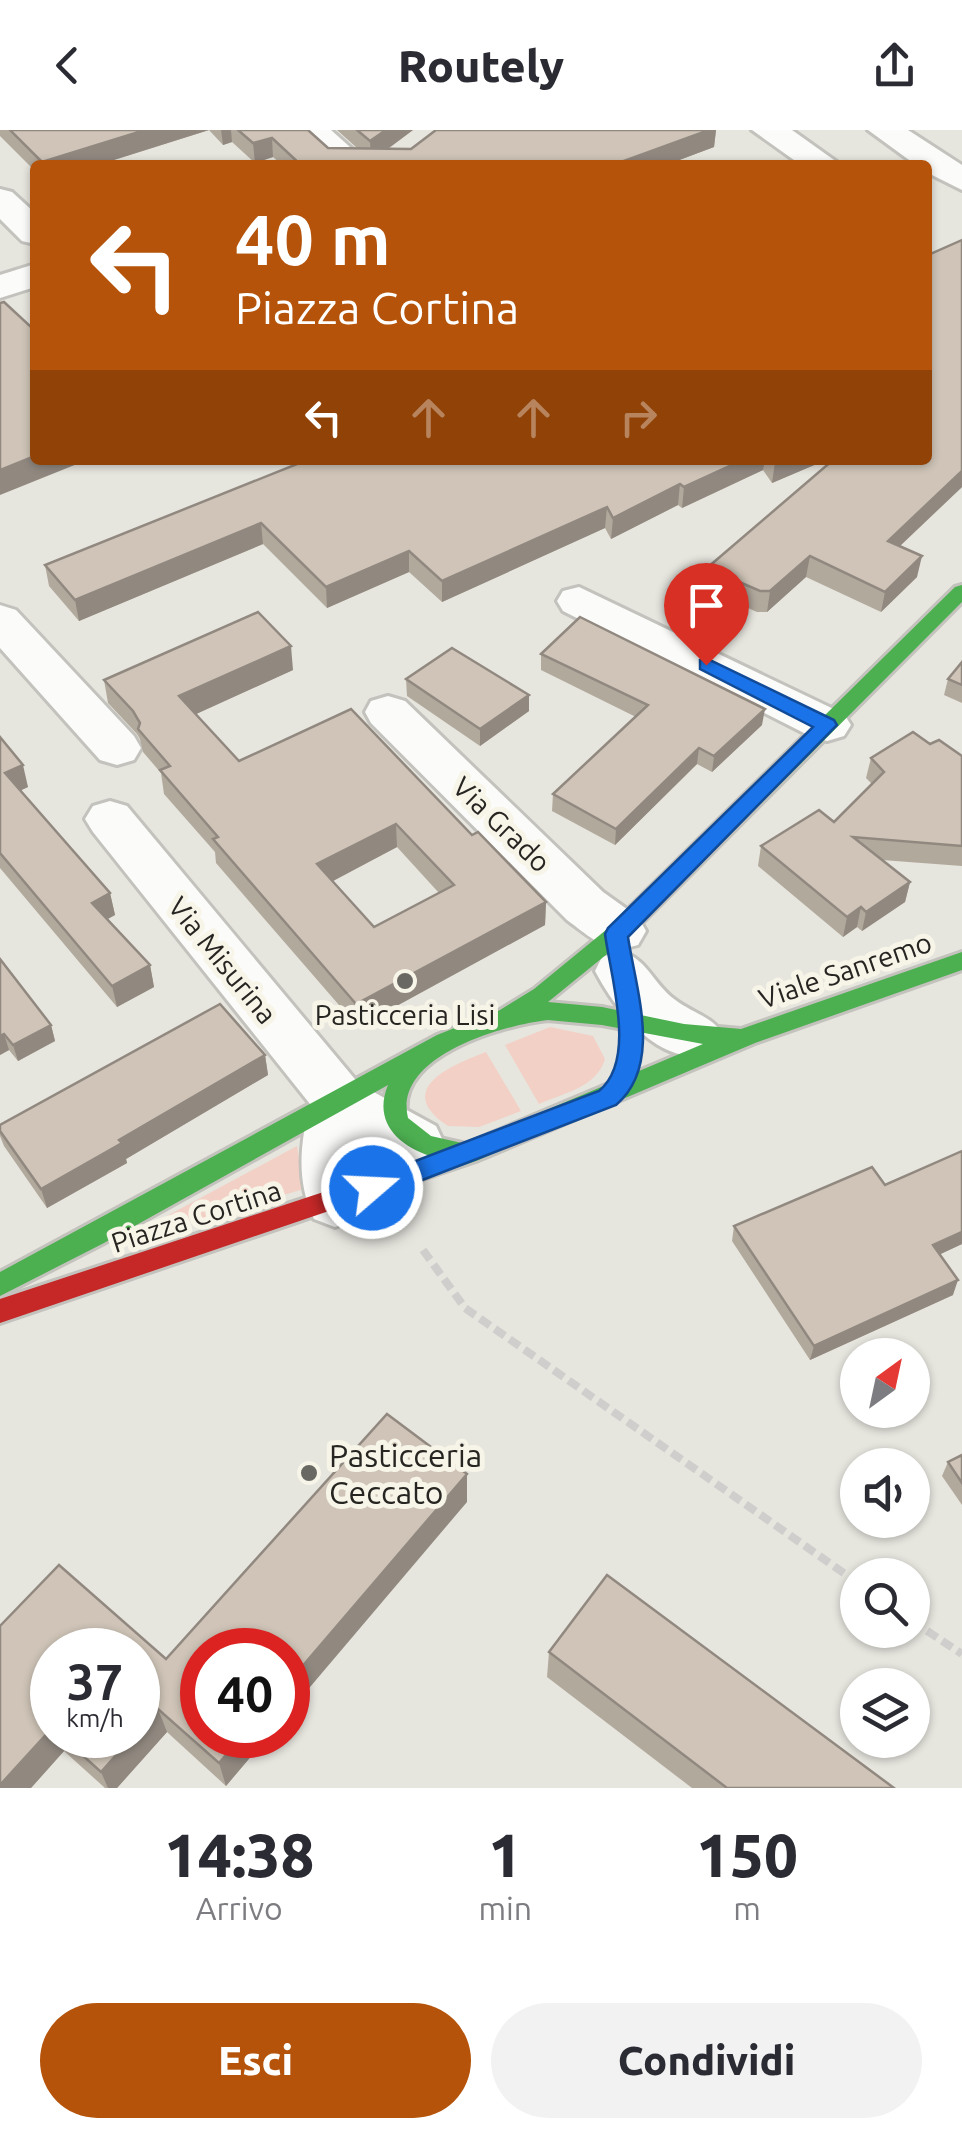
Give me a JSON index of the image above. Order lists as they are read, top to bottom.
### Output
{
  "streets": {
    "street": [
      "Via Grado",
      "Via Misurina",
      "Viale Sanremo",
      "Piazza Cortina"
    ]
  },
  "crossings": [
    ["Via Grado", "Viale Sanremo"],
    ["Via Misurina", "Piazza Cortina"],
    ["Viale Sanremo", "Piazza Cortina"]
  ],
  "places": ["Pasticceria Lisi", "Pasticceria Ceccato"],
  "north": "top right",
  "page": {
    "header": "Routely",
    "turn": ["40 m", "Piazza Cortina"],
    "speed": "37 km/h",
    "limit": "40",
    "eta": [
      "14:38",
      "Arrivo",
      "1",
      "min",
      "150",
      "m"
    ],
    "buttons": ["Esci", "Condividi"]
  }
}
